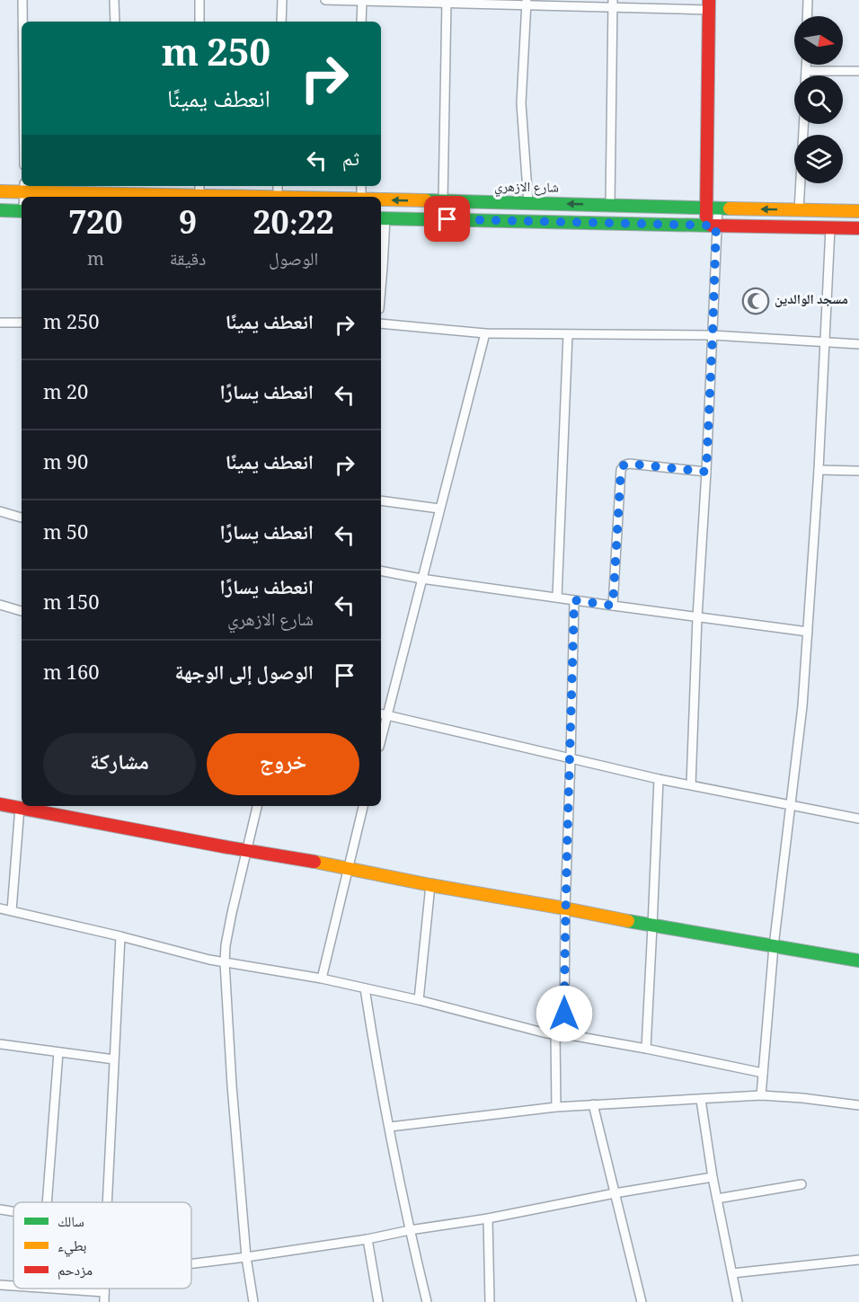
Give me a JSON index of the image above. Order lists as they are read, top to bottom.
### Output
{
  "streets": {
    "street": ["شارع الازهري"]
  },
  "places": {
    "mosque": ["مسجد الوالدين"]
  },
  "legend": ["سالك", "بطيء", "مزدحم"],
  "north": "right",
  "page": {
    "turn": ["250 m", "انعطف يمينًا"],
    "then": "ثم",
    "eta": [
      "20:22",
      "الوصول",
      "9",
      "دقيقة",
      "720",
      "m"
    ],
    "list": [
      {
        "name": "انعطف يمينًا",
        "value": "250 m"
      },
      {
        "name": "انعطف يسارًا",
        "value": "20 m"
      },
      {
        "name": "انعطف يمينًا",
        "value": "90 m"
      },
      {
        "name": "انعطف يسارًا",
        "value": "50 m"
      },
      {
        "name": "انعطف يسارًا",
        "note": "شارع الازهري",
        "value": "150 m"
      },
      {
        "name": "الوصول إلى الوجهة",
        "value": "160 m"
      }
    ],
    "buttons": ["خروج", "مشاركة"]
  }
}
